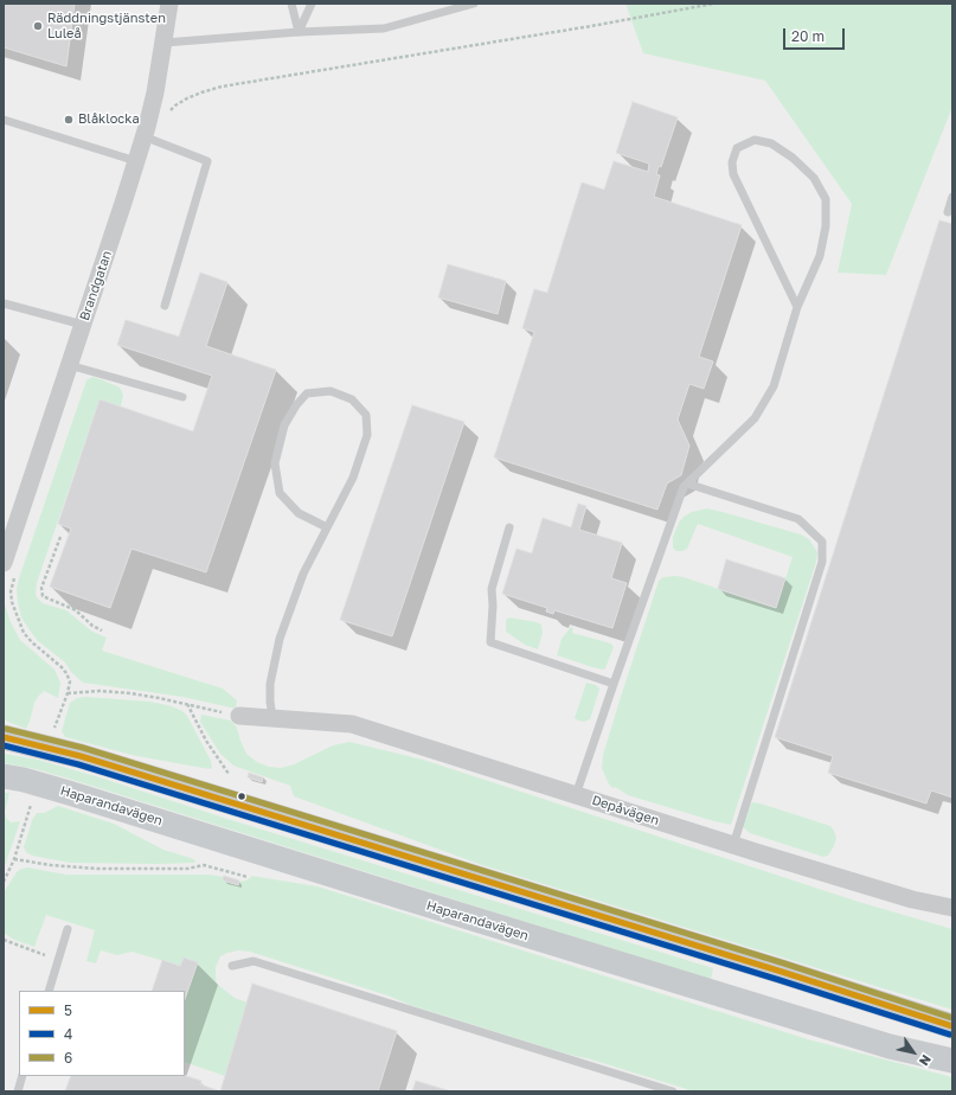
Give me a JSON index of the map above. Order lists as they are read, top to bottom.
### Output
{
  "streets": {
    "main road": ["Haparandavägen"],
    "street": ["Brandgatan", "Depåvägen"]
  },
  "places": ["Räddningstjänsten Luleå", "Blåklocka"],
  "lines": ["transit line 6", "transit line 5", "transit line 4"],
  "legend": ["5", "4", "6"],
  "scale_bar": "20 m",
  "north": "bottom right"
}
